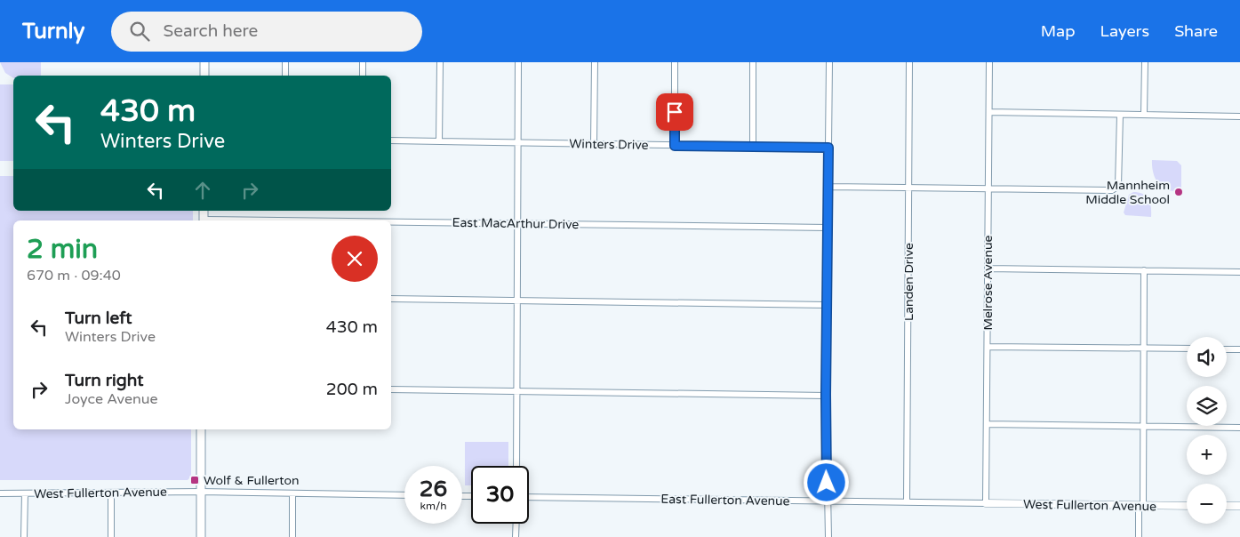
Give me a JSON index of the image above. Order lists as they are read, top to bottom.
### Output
{
  "streets": {
    "street": [
      "Winters Drive",
      "East MacArthur Drive",
      "Landen Drive",
      "Melrose Avenue",
      "West Fullerton Avenue",
      "East Fullerton Avenue"
    ]
  },
  "crossings": [
    ["Landen Drive", "East Fullerton Avenue"],
    ["Melrose Avenue", "West Fullerton Avenue"],
    ["Melrose Avenue", "East Fullerton Avenue"],
    ["West Fullerton Avenue", "East Fullerton Avenue"]
  ],
  "places": {
    "other": ["Mannheim Middle School"],
    "transit": ["Wolf & Fullerton"]
  },
  "page": {
    "header": "Turnly",
    "search": "Search here",
    "nav": ["Map", "Layers", "Share"],
    "turn": ["430 m", "Winters Drive"],
    "heading": ["2 min", "670 m · 09:40"],
    "list": [
      {
        "name": "Turn left",
        "note": "Winters Drive",
        "value": "430 m"
      },
      {
        "name": "Turn right",
        "note": "Joyce Avenue",
        "value": "200 m"
      }
    ],
    "map_buttons": ["+", "−"],
    "speed": "26 km/h",
    "limit": "30"
  }
}
